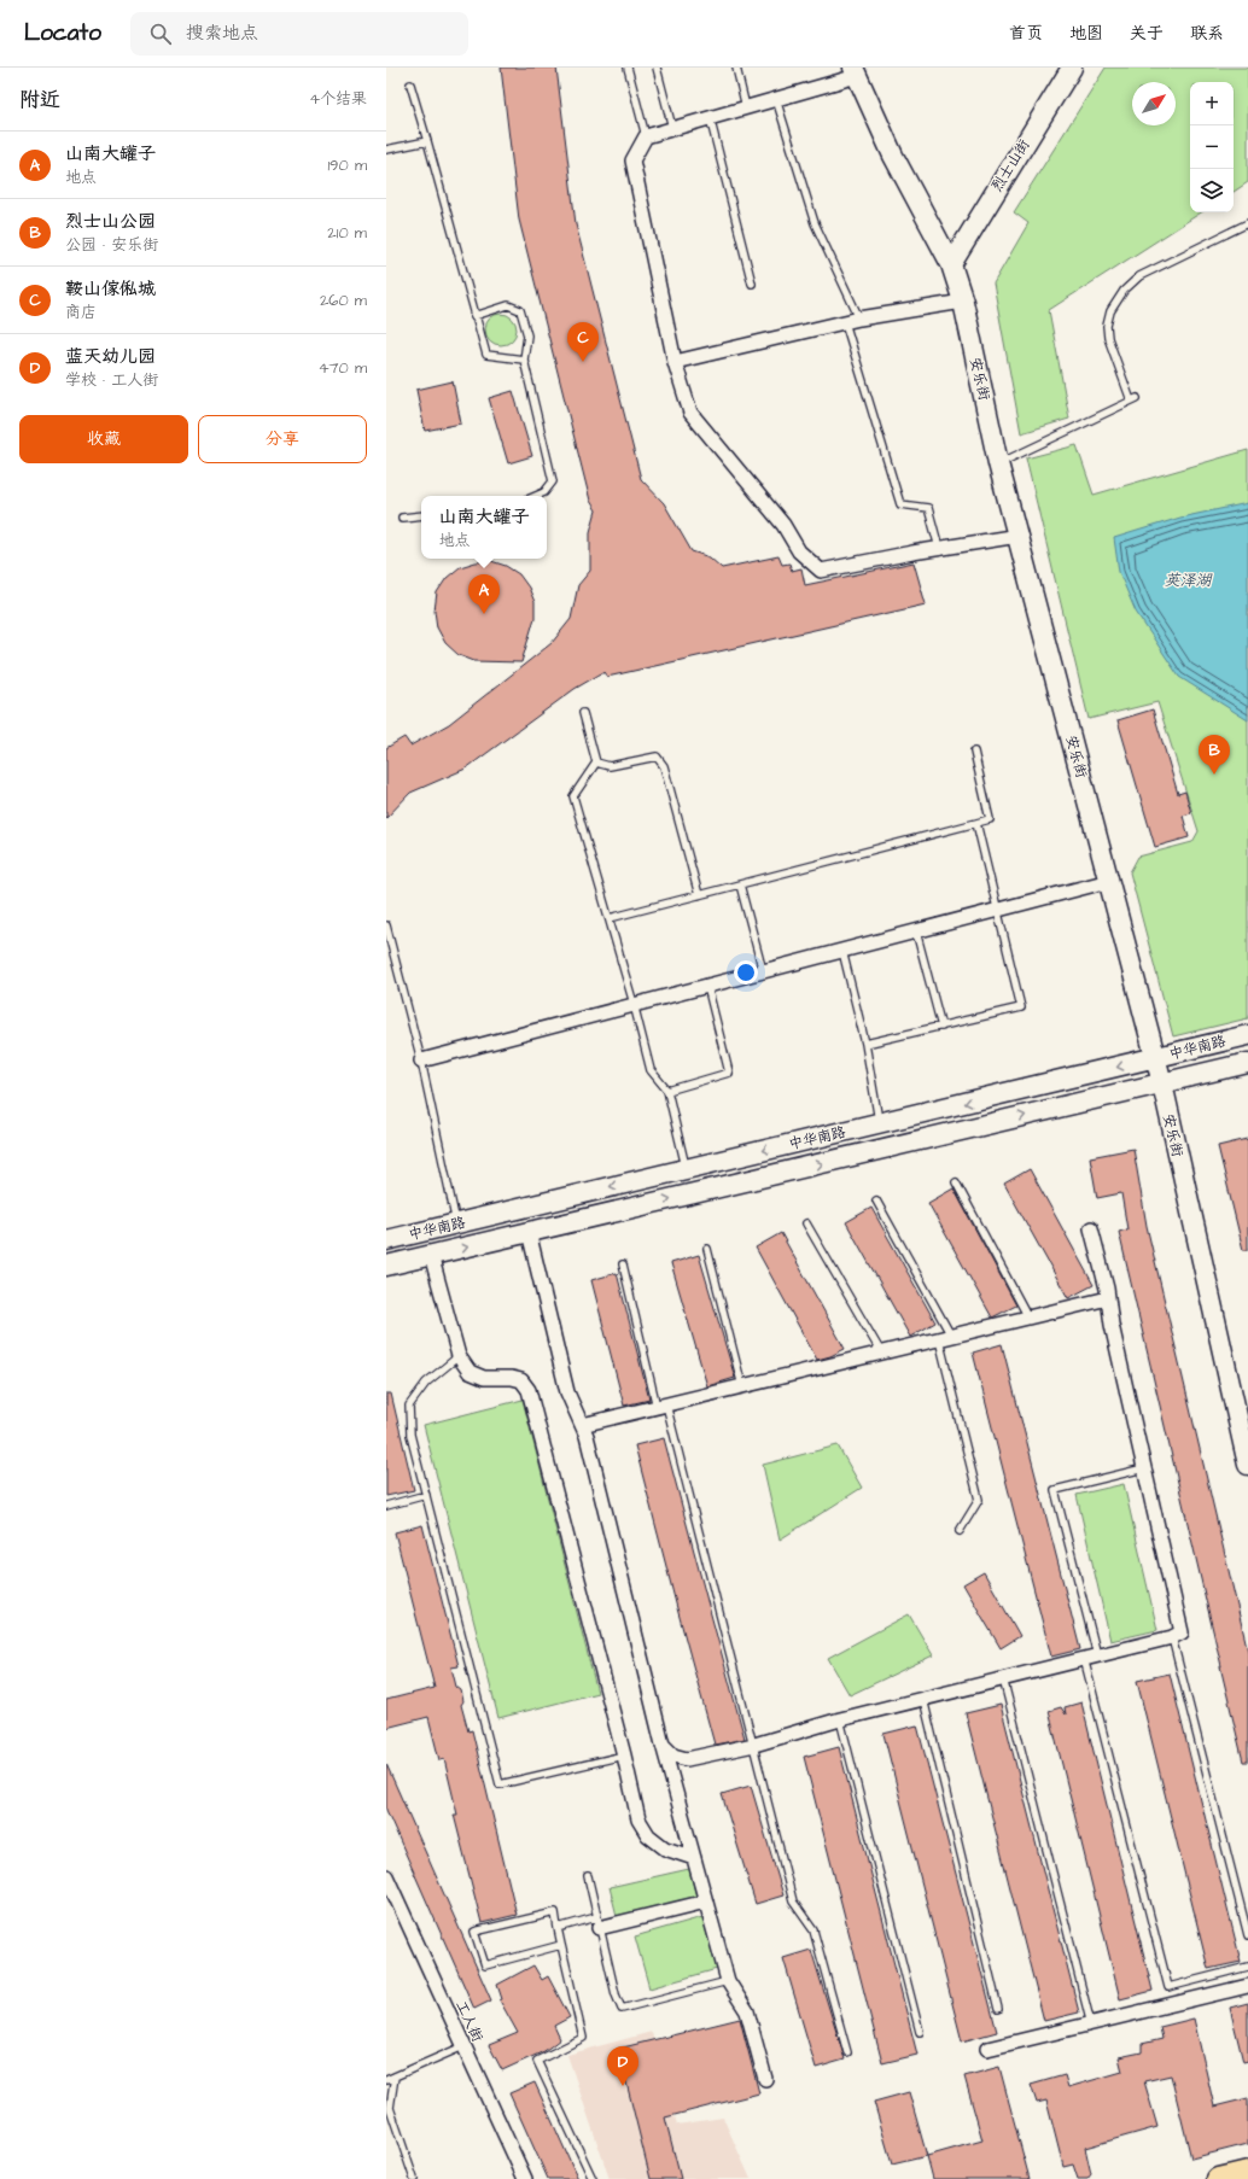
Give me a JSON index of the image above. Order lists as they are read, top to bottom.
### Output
{
  "streets": {
    "main road": ["烈士山街", "安乐街", "中华南路"],
    "street": ["工人街"]
  },
  "crossings": [
    ["烈士山街", "安乐街"],
    ["安乐街", "中华南路"]
  ],
  "water": ["英泽湖"],
  "north": "top right",
  "page": {
    "header": "Locato",
    "search": "搜索地点",
    "nav": [
      "首页",
      "地图",
      "关于",
      "联系"
    ],
    "heading": ["附近", "4个结果"],
    "map_buttons": ["+", "−"],
    "list": [
      {
        "mark": "A",
        "name": "山南大罐子",
        "note": "地点",
        "value": "190 m"
      },
      {
        "mark": "B",
        "name": "烈士山公园",
        "note": "公园 · 安乐街",
        "value": "210 m"
      },
      {
        "mark": "C",
        "name": "鞍山傢俬城",
        "note": "商店",
        "value": "260 m"
      },
      {
        "mark": "D",
        "name": "蓝天幼儿园",
        "note": "学校 · 工人街",
        "value": "470 m"
      }
    ],
    "pins": [
      "C",
      "A",
      "B",
      "D"
    ],
    "buttons": ["收藏", "分享"],
    "popup": ["山南大罐子", "地点"]
  }
}
